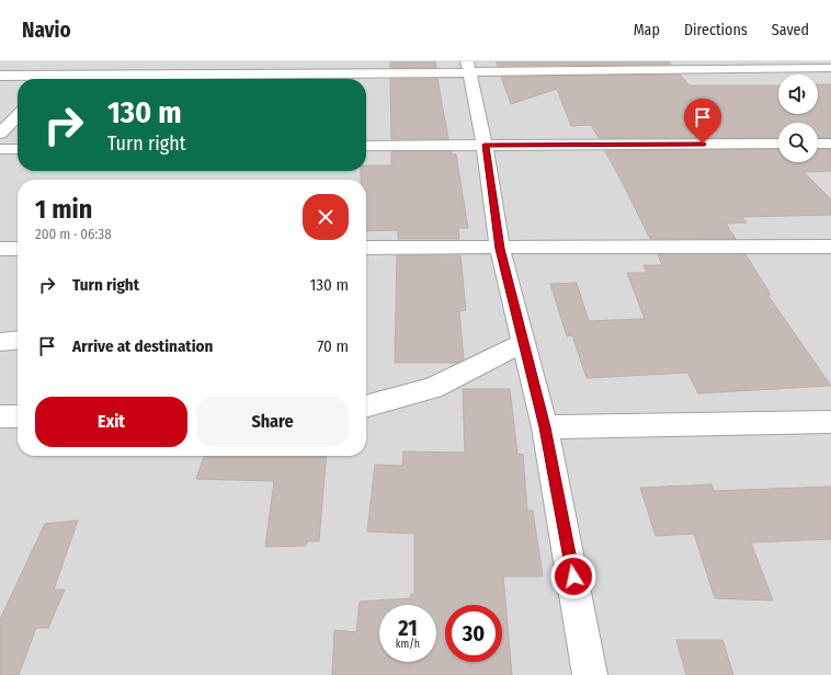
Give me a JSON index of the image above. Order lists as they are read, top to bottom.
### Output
{
  "page": {
    "header": "Navio",
    "nav": ["Map", "Directions", "Saved"],
    "turn": ["130 m", "Turn right"],
    "heading": ["1 min", "200 m · 06:38"],
    "list": [
      {
        "name": "Turn right",
        "value": "130 m"
      },
      {
        "name": "Arrive at destination",
        "value": "70 m"
      }
    ],
    "buttons": ["Exit", "Share"],
    "speed": "21 km/h",
    "limit": "30"
  }
}
